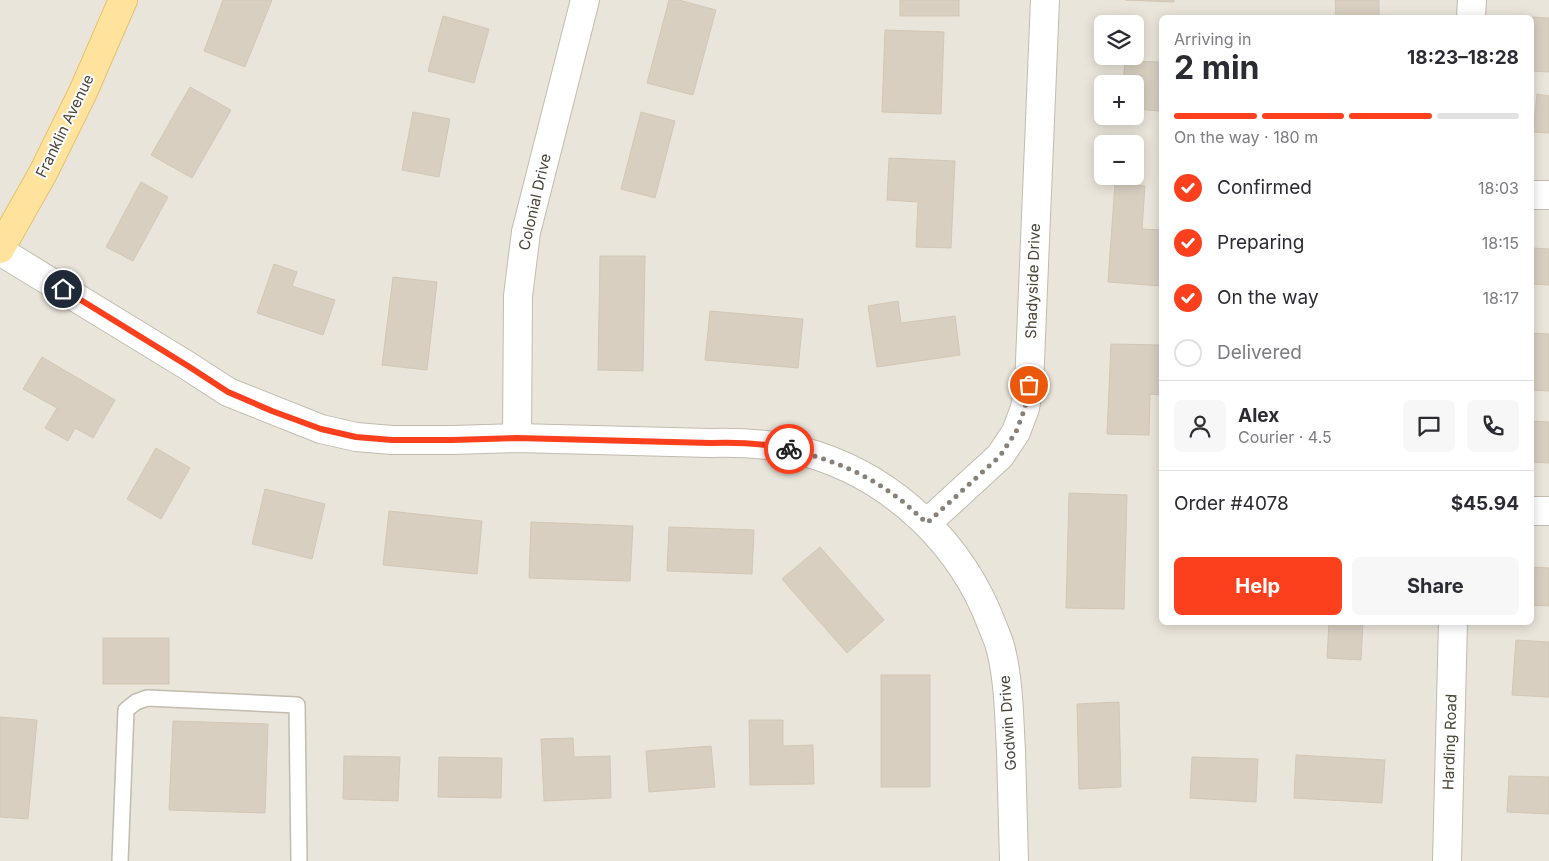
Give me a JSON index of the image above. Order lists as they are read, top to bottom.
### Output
{
  "streets": {
    "main road": ["Franklin Avenue"],
    "street": [
      "Colonial Drive",
      "Shadyside Drive",
      "Godwin Drive",
      "Harding Road"
    ]
  },
  "crossings": [
    ["Franklin Avenue", "Godwin Drive"],
    ["Colonial Drive", "Godwin Drive"],
    ["Shadyside Drive", "Godwin Drive"]
  ],
  "page": {
    "map_buttons": ["+", "−"],
    "heading": ["2 min", "Arriving in", "18:23–18:28"],
    "panel": [
      "Alex",
      "Courier · 4.5",
      "Order #4078",
      "$45.94"
    ],
    "bar": "On the way · 180 m",
    "list": [
      ["Confirmed", "18:03"],
      ["Preparing", "18:15"],
      ["On the way", "18:17"],
      "Delivered"
    ],
    "buttons": ["Help", "Share"]
  }
}
